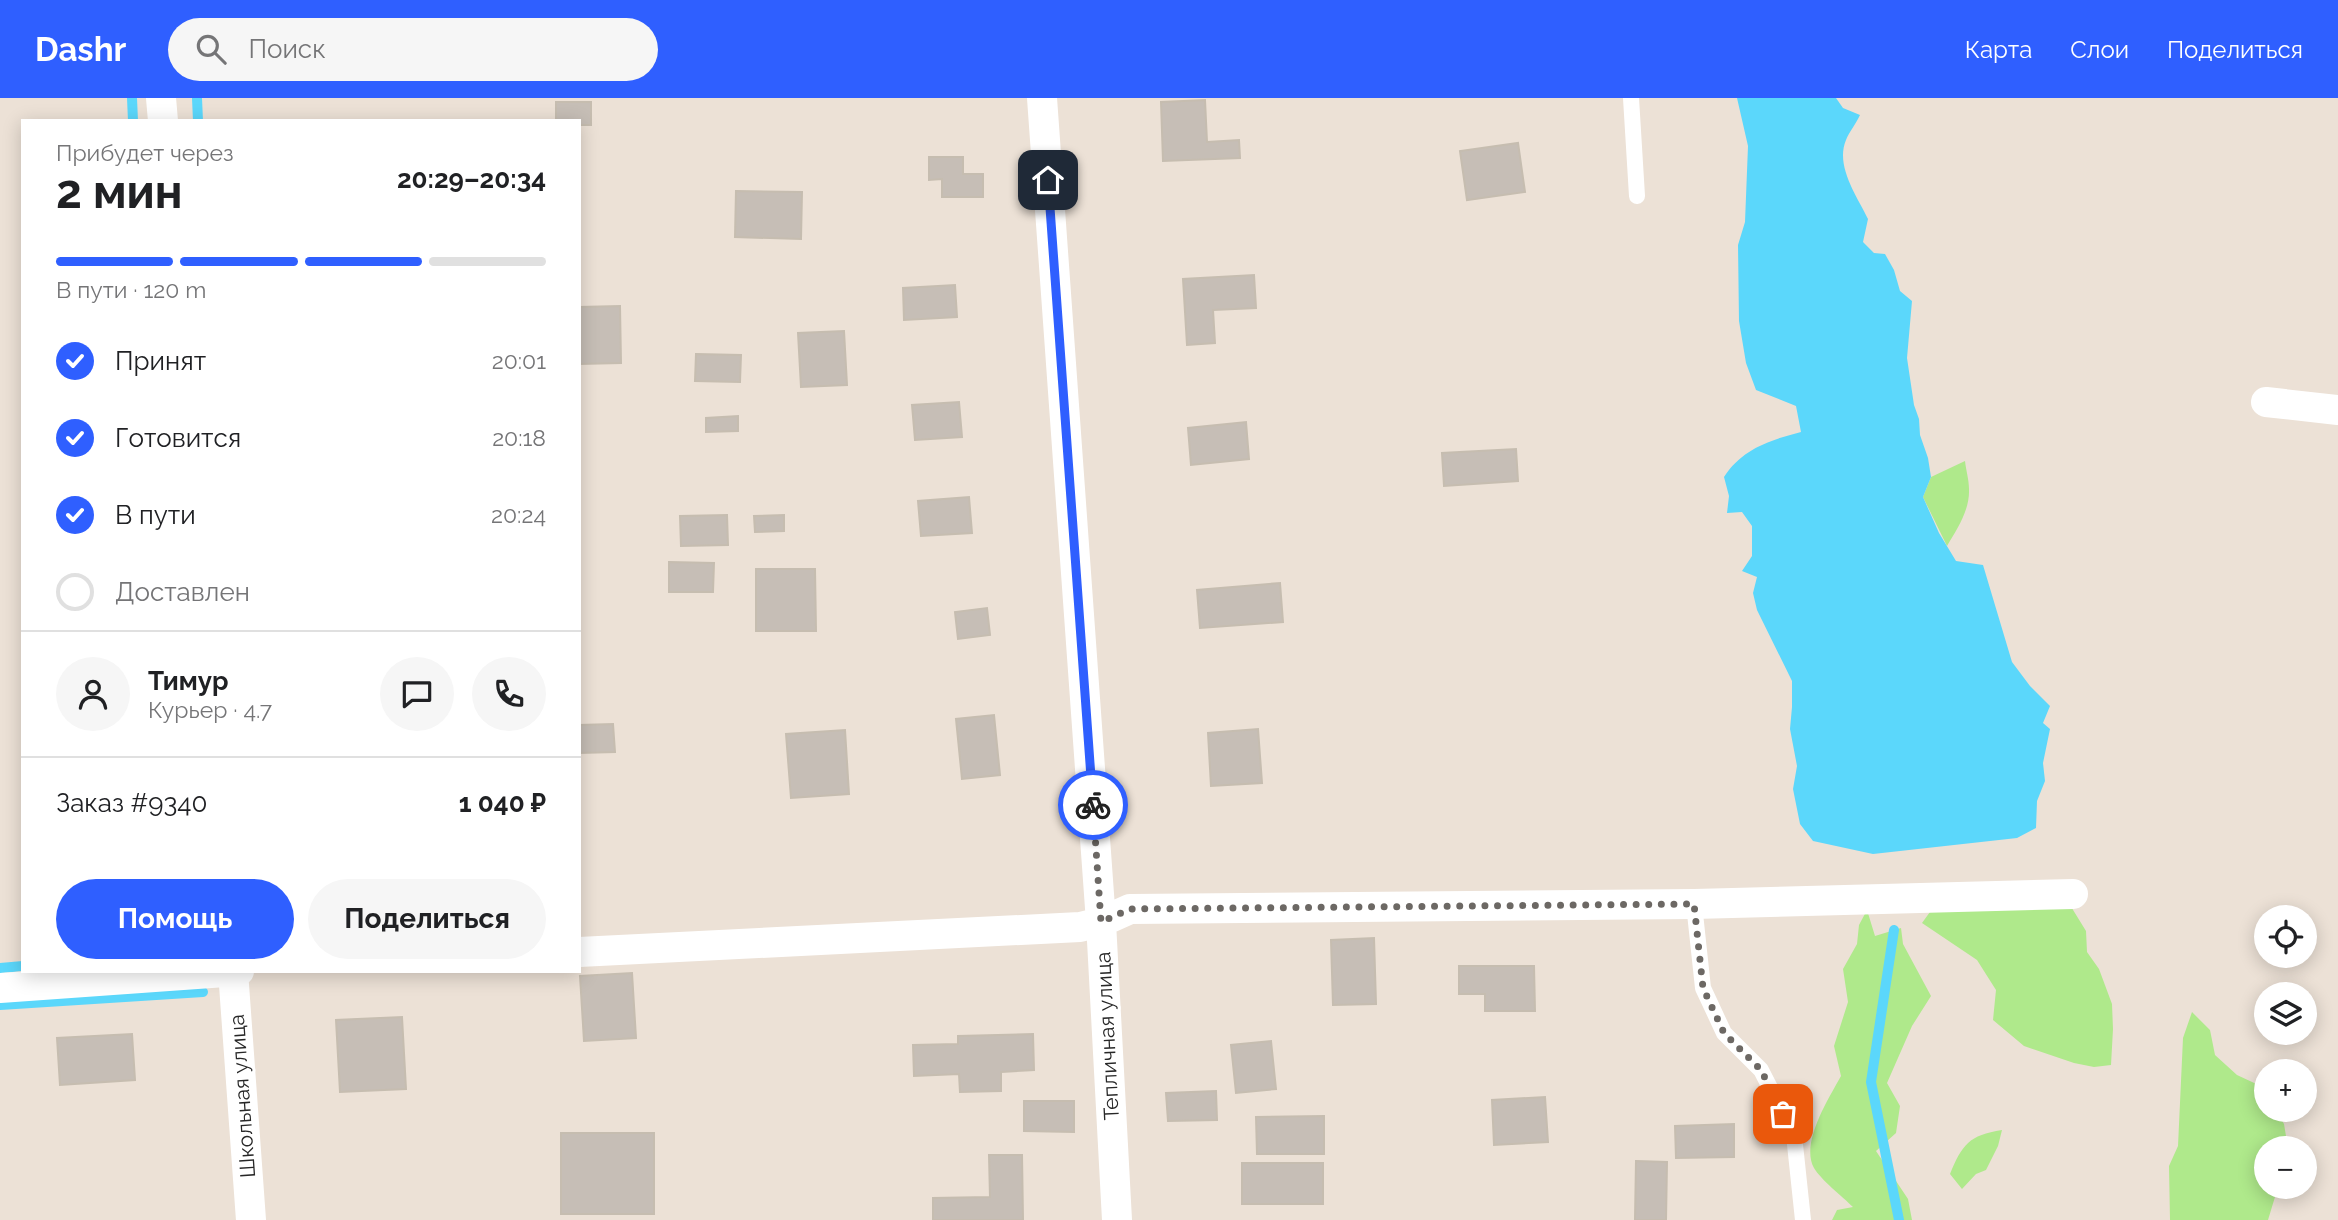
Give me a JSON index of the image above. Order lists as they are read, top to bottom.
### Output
{
  "streets": {
    "street": ["Тепличная улица", "Школьная улица"]
  },
  "page": {
    "header": "Dashr",
    "search": "Поиск",
    "nav": ["Карта", "Слои", "Поделиться"],
    "heading": ["2 мин", "Прибудет через", "20:29–20:34"],
    "panel": [
      "Тимур",
      "Курьер · 4.7",
      "Заказ #9340",
      "1 040 ₽"
    ],
    "bar": "В пути · 120 m",
    "list": [
      ["Принят", "20:01"],
      ["Готовится", "20:18"],
      ["В пути", "20:24"],
      "Доставлен"
    ],
    "buttons": ["Помощь", "Поделиться"],
    "map_buttons": ["+", "−"]
  }
}
